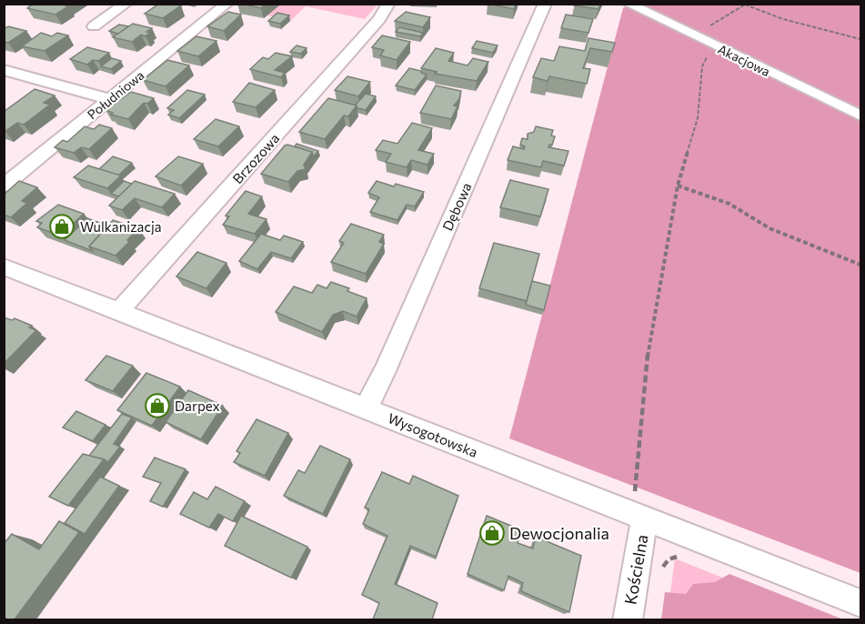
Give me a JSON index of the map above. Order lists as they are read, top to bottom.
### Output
{
  "streets": {
    "street": [
      "Akacjowa",
      "Południowa",
      "Brzozowa",
      "Dębowa",
      "Wysogotowska",
      "Kościelna"
    ]
  },
  "crossings": [
    ["Brzozowa", "Wysogotowska"],
    ["Dębowa", "Wysogotowska"],
    ["Wysogotowska", "Kościelna"]
  ],
  "places": {
    "shop": ["Wulkanizacja", "Darpex", "Dewocjonalia"]
  }
}
